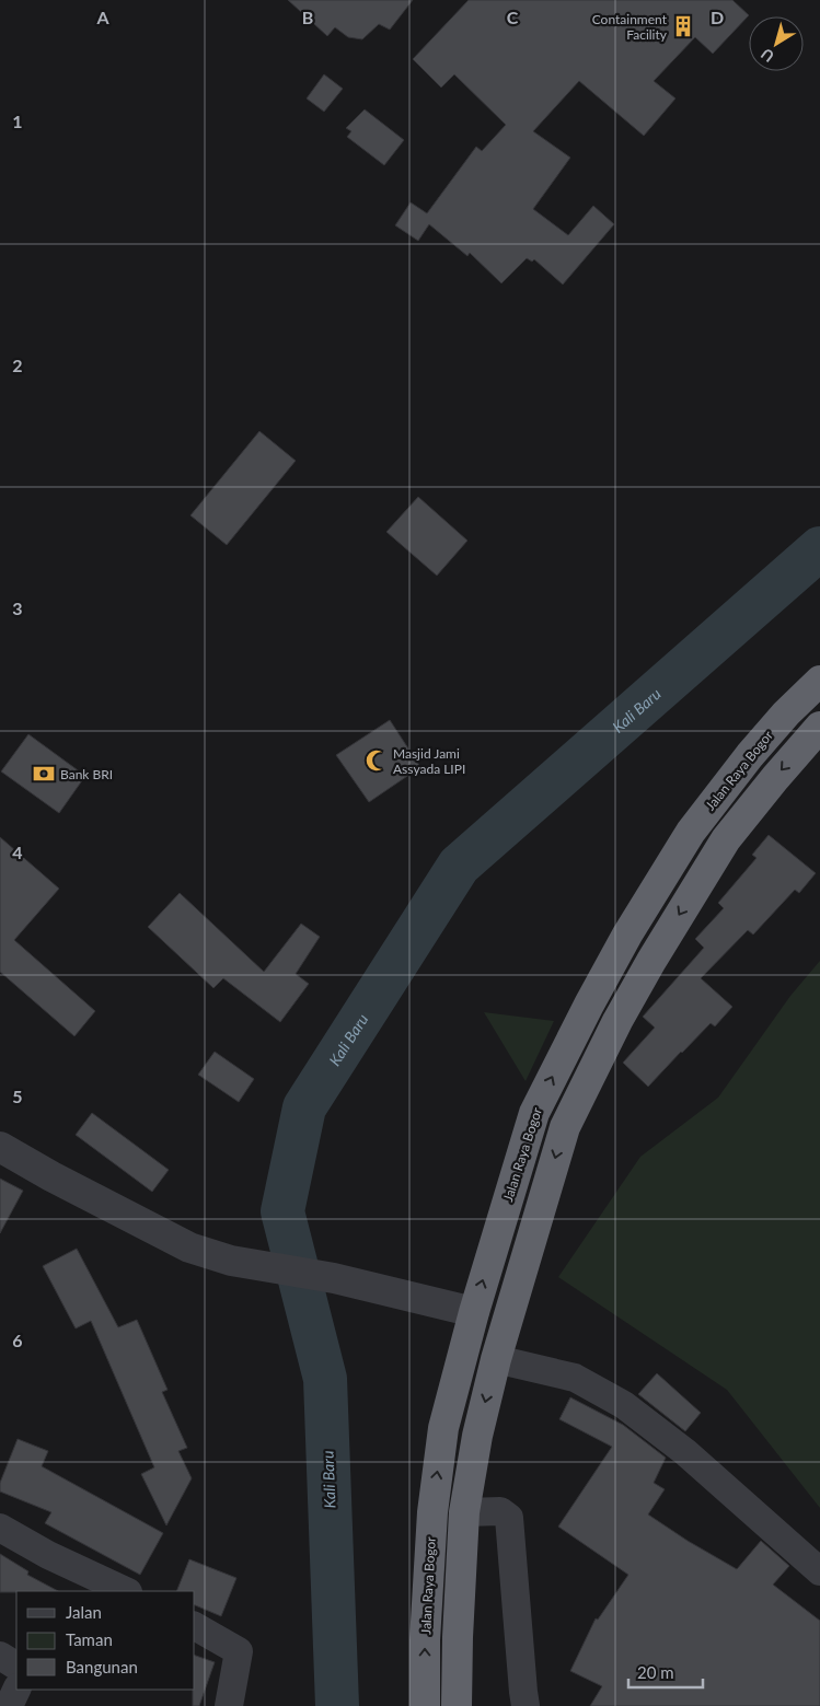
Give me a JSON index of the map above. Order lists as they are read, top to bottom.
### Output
{
  "streets": {
    "highway": ["Jalan Raya Bogor"]
  },
  "water": ["Kali Baru"],
  "places": {
    "building": ["Containment Facility"],
    "mosque": ["Masjid Jami Assyada LIPI"],
    "bank": ["Bank BRI"]
  },
  "legend": ["Jalan", "Taman", "Bangunan"],
  "scale_bar": "20 m",
  "north": "bottom left",
  "grid": {
    "columns": [
      "A",
      "B",
      "C",
      "D"
    ],
    "rows": [
      "1",
      "2",
      "3",
      "4",
      "5",
      "6"
    ]
  }
}
